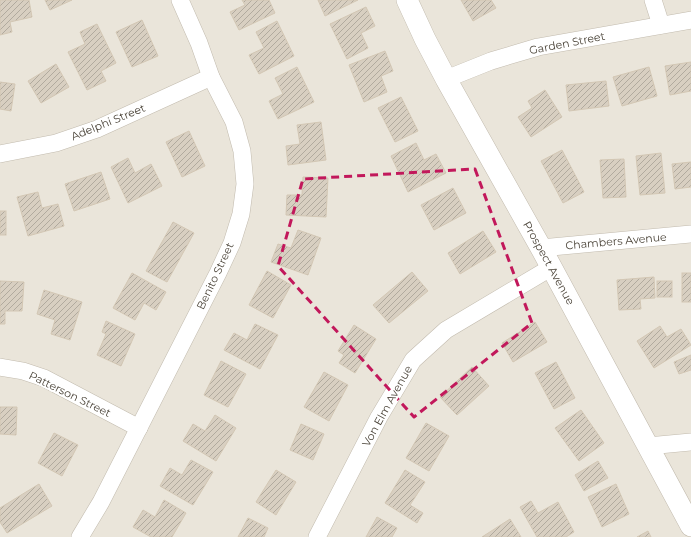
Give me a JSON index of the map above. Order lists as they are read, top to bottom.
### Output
{
  "streets": {
    "street": [
      "Garden Street",
      "Adelphi Street",
      "Chambers Avenue",
      "Prospect Avenue",
      "Benito Street",
      "Patterson Street",
      "Von Elm Avenue"
    ]
  },
  "crossings": [
    ["Garden Street", "Prospect Avenue"],
    ["Adelphi Street", "Benito Street"],
    ["Chambers Avenue", "Prospect Avenue"],
    ["Prospect Avenue", "Von Elm Avenue"],
    ["Benito Street", "Patterson Street"]
  ]
}
